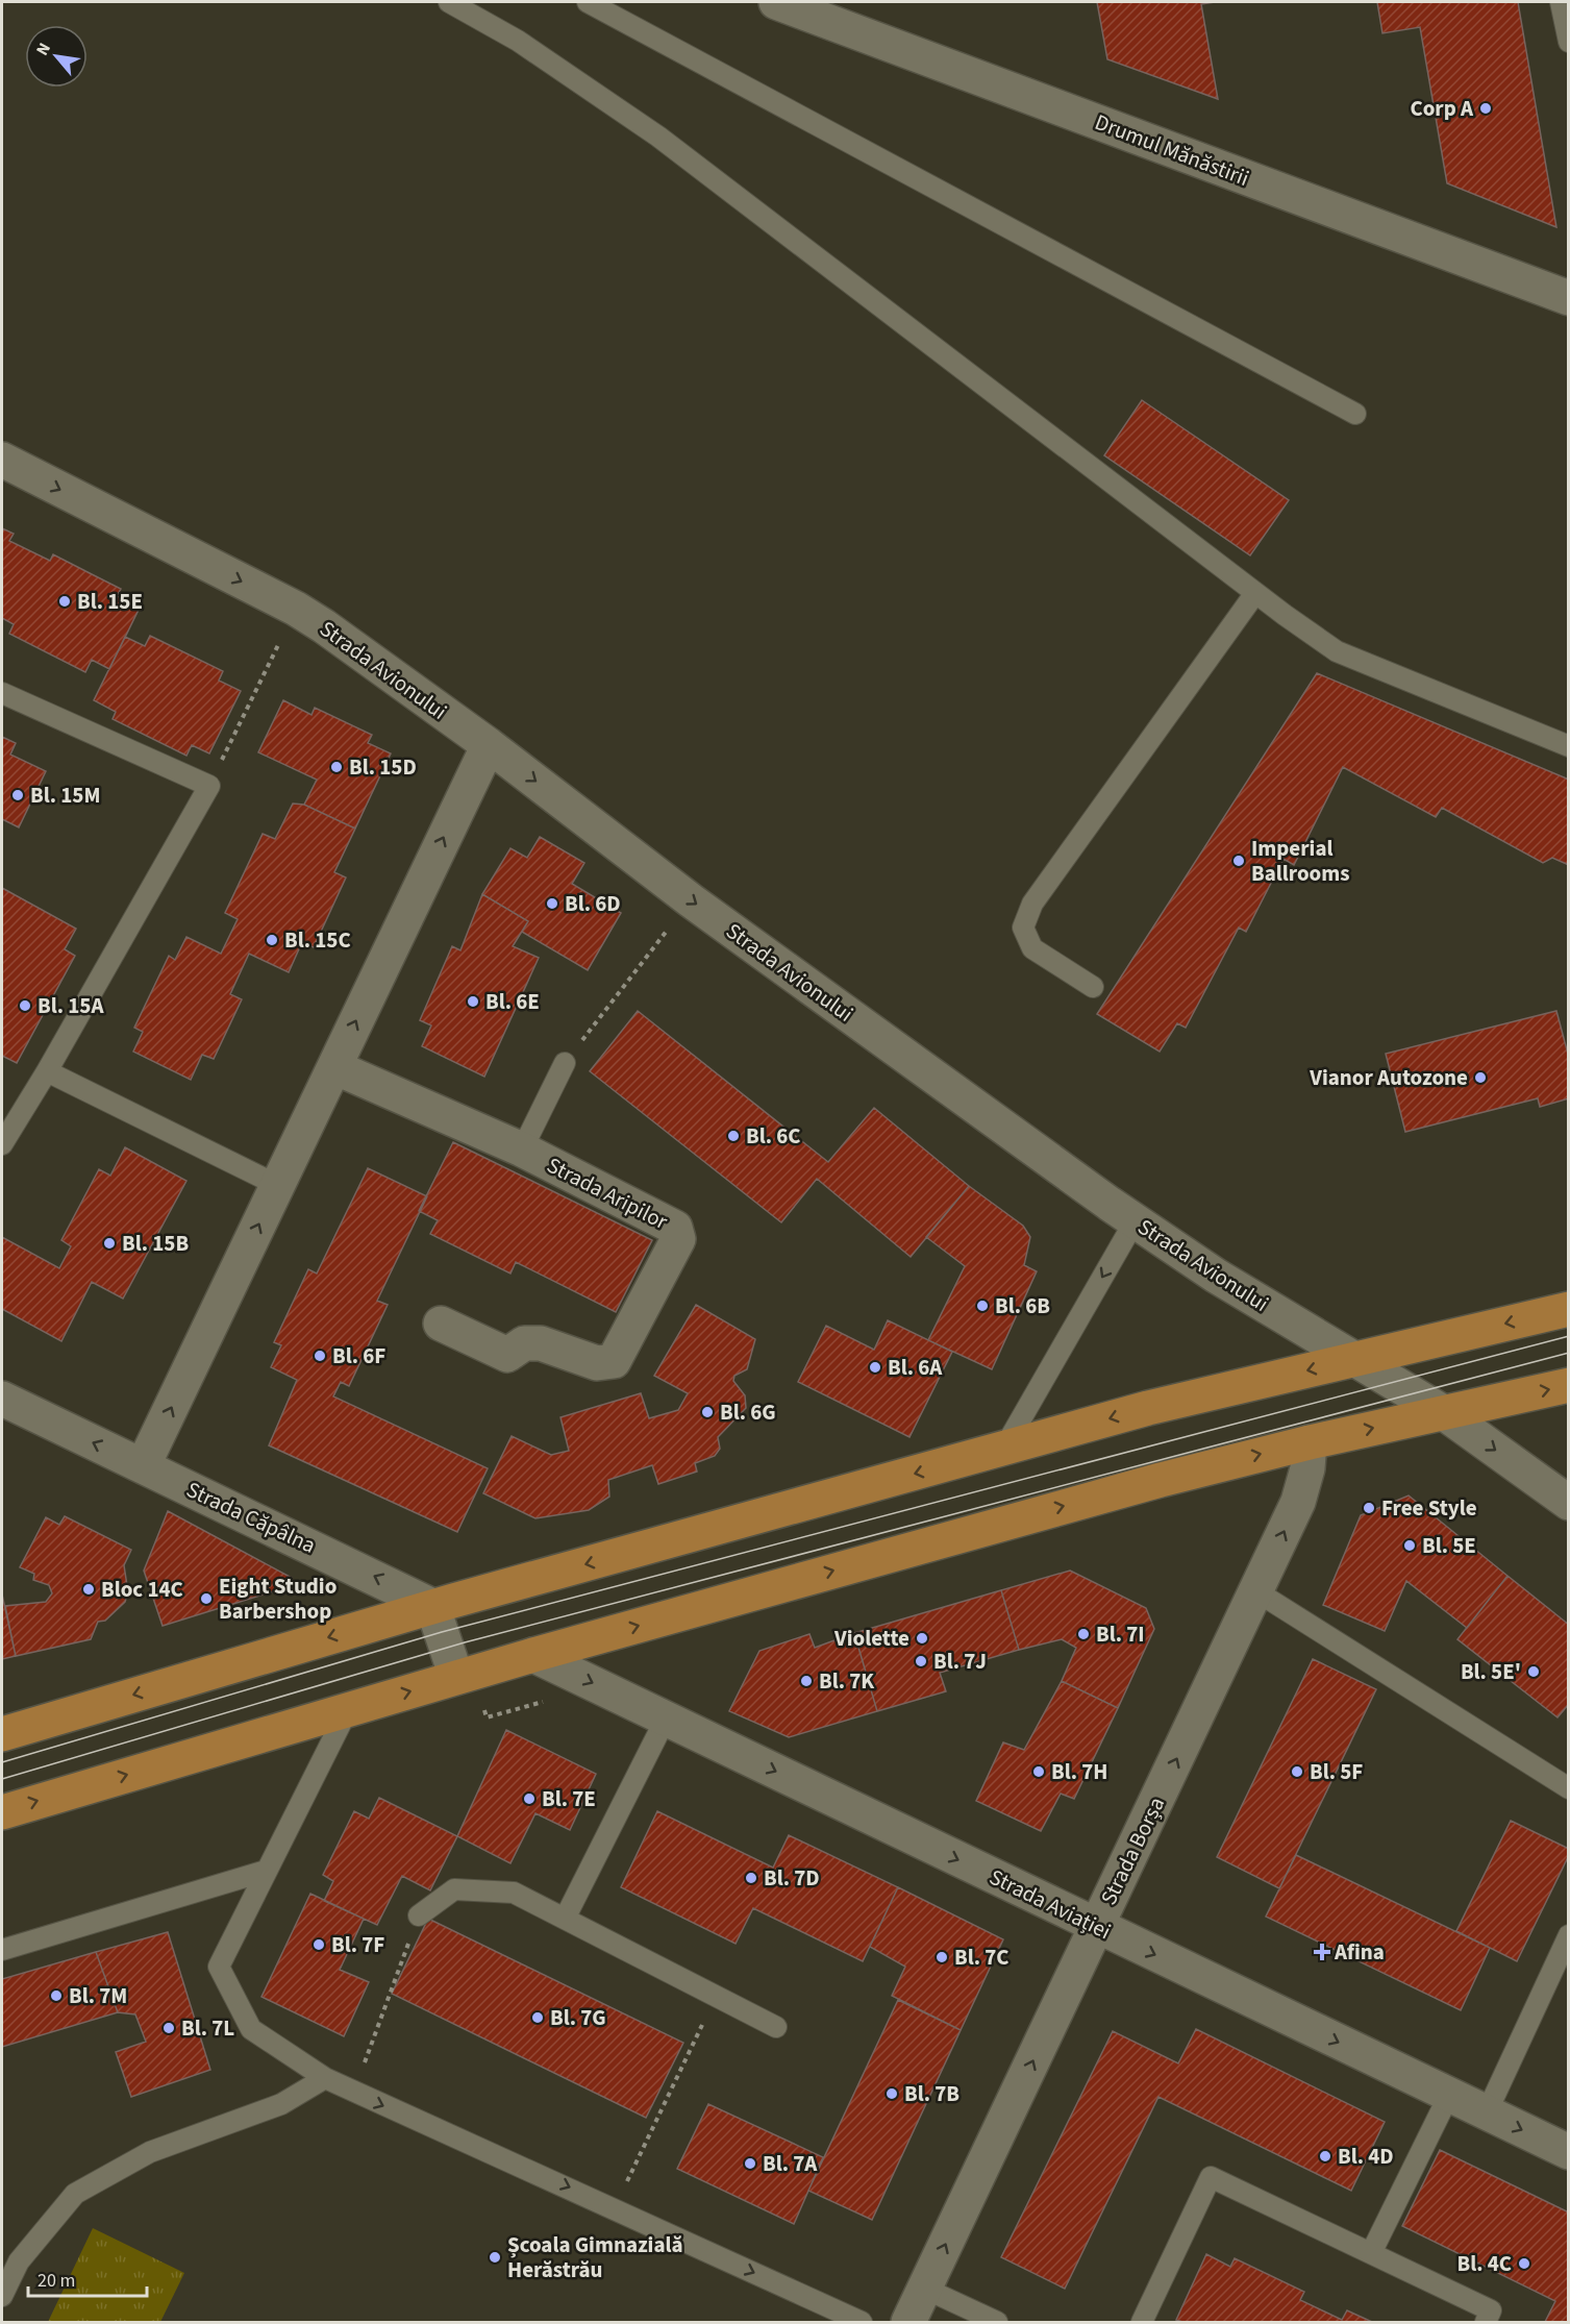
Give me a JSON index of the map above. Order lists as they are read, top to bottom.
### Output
{
  "streets": {
    "street": [
      "Drumul Mănăstirii",
      "Strada Avionului",
      "Strada Aripilor",
      "Strada Căpâlna",
      "Strada Borșa",
      "Strada Aviației"
    ]
  },
  "crossings": [
    ["Strada Borșa", "Strada Aviației"]
  ],
  "one_way": [
    "Strada Avionului",
    "Strada Căpâlna",
    "Strada Borșa",
    "Strada Aviației"
  ],
  "places": {
    "other": [
      "Corp A",
      "Bl. 15E",
      "Bl. 15D",
      "Bl. 15M",
      "Imperial Ballrooms",
      "Bl. 6D",
      "Bl. 15C",
      "Bl. 6E",
      "Bl. 15A",
      "Vianor Autozone",
      "Bl. 6C",
      "Bl. 15B",
      "Bl. 6B",
      "Bl. 6F",
      "Bl. 6A",
      "Bl. 6G",
      "Free Style",
      "Bl. 5E",
      "Bloc 14C",
      "Eight Studio Barbershop",
      "Bl. 7I",
      "Violette",
      "Bl. 7J",
      "Bl. 5E'",
      "Bl. 7K",
      "Bl. 7H",
      "Bl. 5F",
      "Bl. 7E",
      "Bl. 7D",
      "Bl. 7F",
      "Bl. 7C",
      "Bl. 7M",
      "Bl. 7G",
      "Bl. 7L",
      "Bl. 7B",
      "Bl. 4D",
      "Bl. 7A",
      "Școala Gimnazială Herăstrău",
      "Bl. 4C"
    ],
    "health": ["Afina"]
  },
  "scale_bar": "20 m",
  "north": "top left"
}
